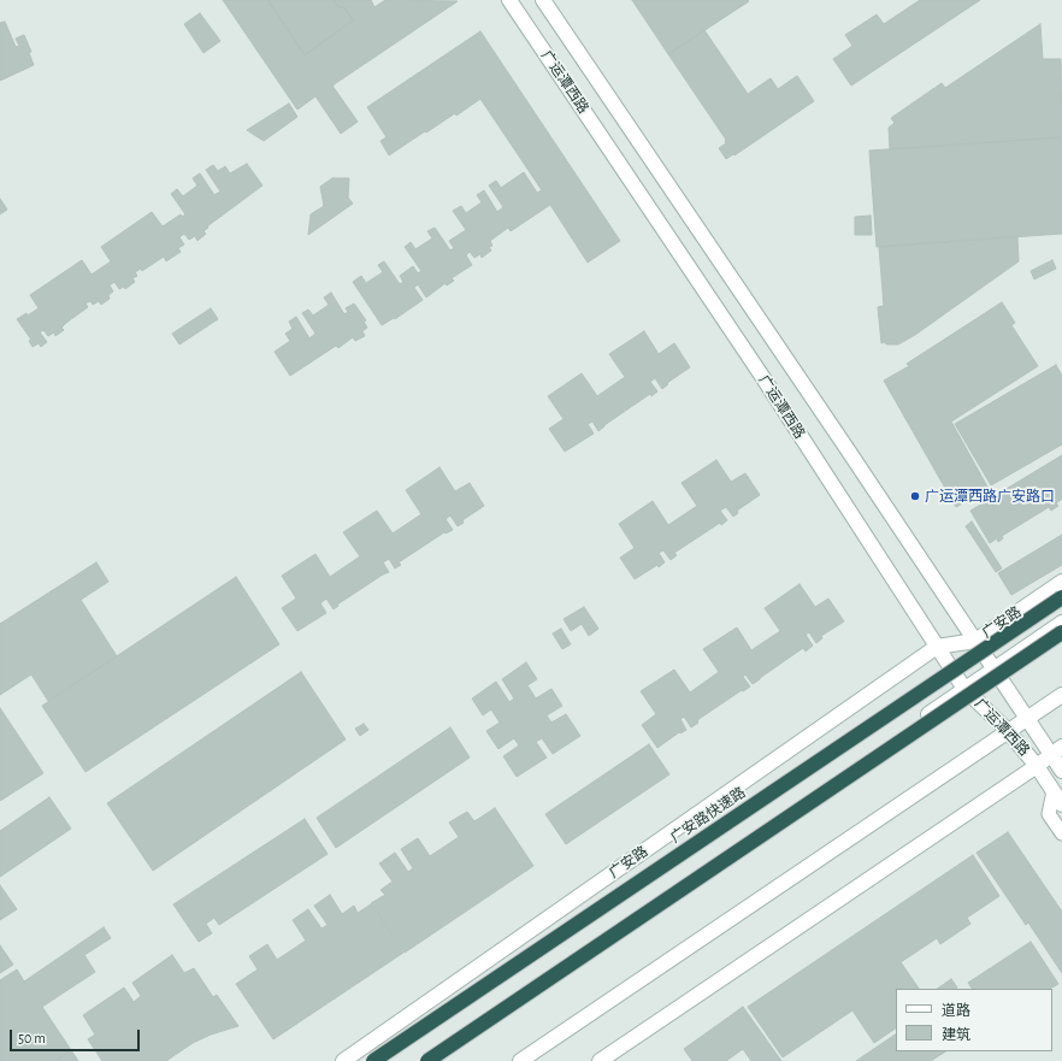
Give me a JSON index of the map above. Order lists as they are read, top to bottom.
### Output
{
  "streets": {
    "highway": ["广安路快速路"],
    "main road": ["广运潭西路", "广安路"]
  },
  "crossings": [
    ["广运潭西路", "广安路"]
  ],
  "places": ["广运潭西路广安路口"],
  "legend": ["道路", "建筑"],
  "scale_bar": "50 m"
}
